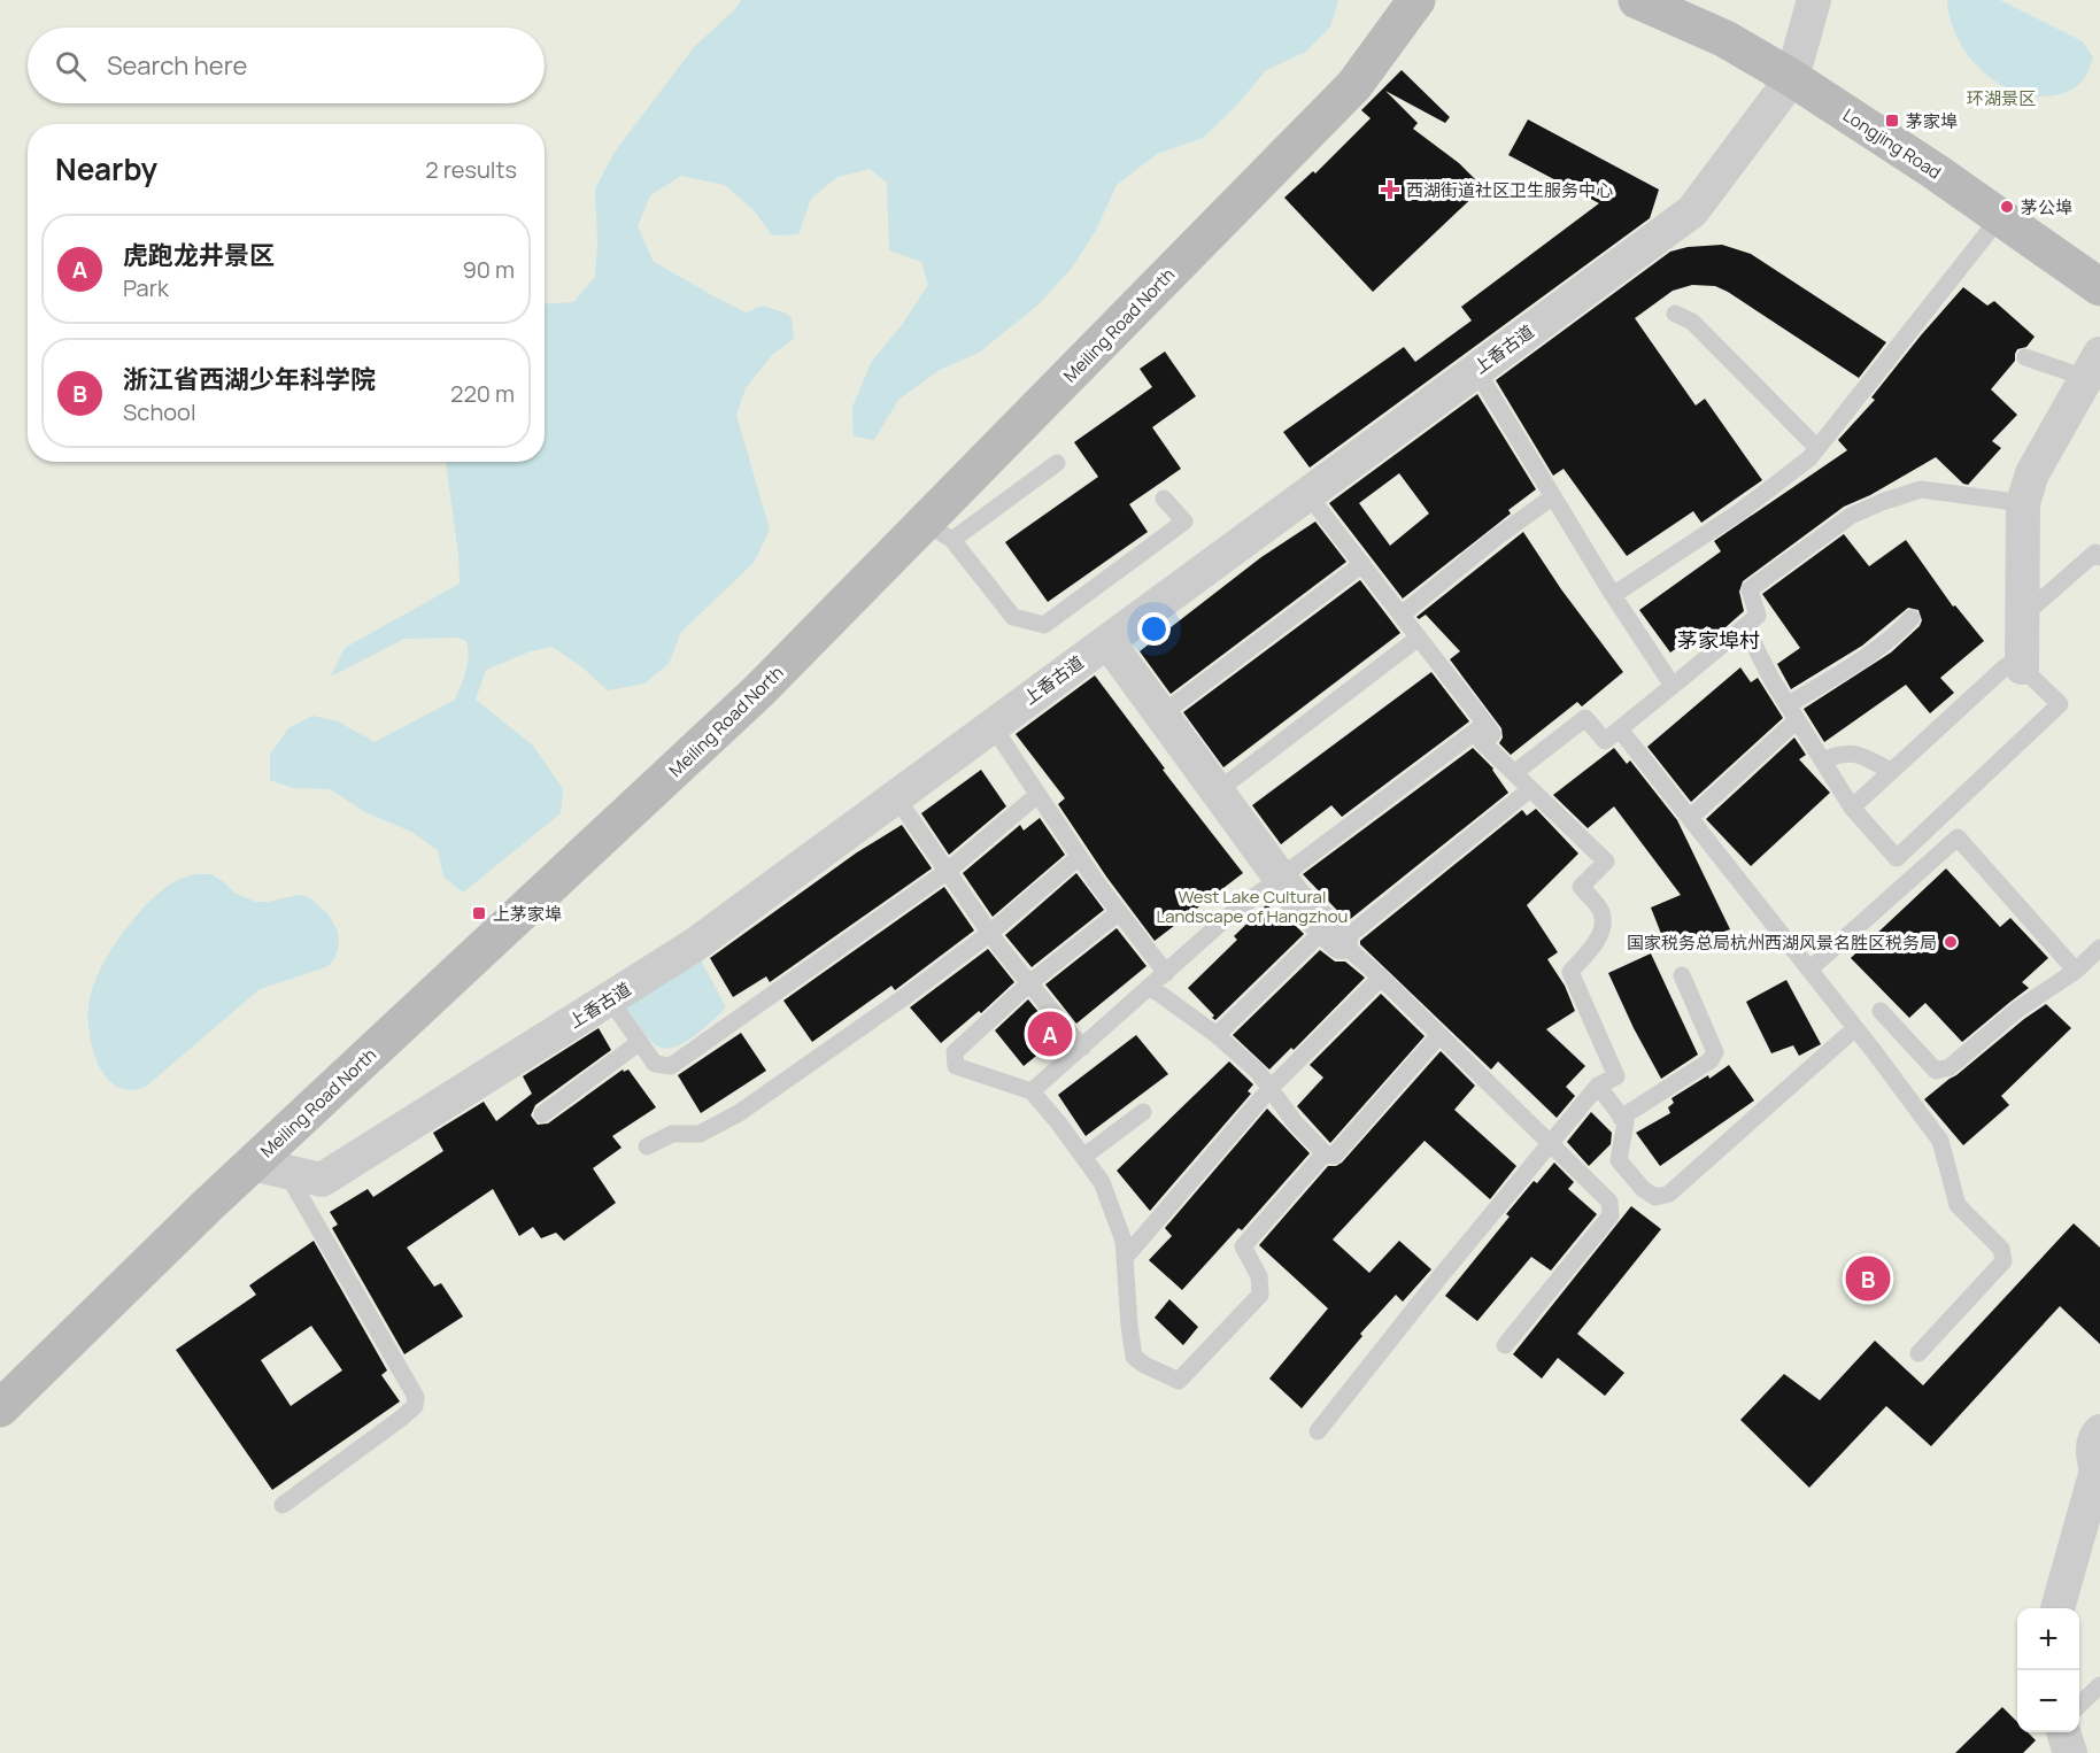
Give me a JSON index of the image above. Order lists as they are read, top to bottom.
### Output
{
  "streets": {
    "street": ["Longjing Road", "Meiling Road North", "上香古道"]
  },
  "crossings": [
    ["Longjing Road", "上香古道"],
    ["Meiling Road North", "上香古道"]
  ],
  "districts": ["茅家埠村"],
  "parks": ["环湖景区", "West Lake Cultural Landscape of Hangzhou"],
  "places": {
    "transit": ["茅家埠", "上茅家埠"],
    "health": ["西湖街道社区卫生服务中心"],
    "other": ["茅公埠", "国家税务总局杭州西湖风景名胜区税务局"]
  },
  "page": {
    "search": "Search here",
    "heading": ["Nearby", "2 results"],
    "list": [
      {
        "mark": "A",
        "name": "虎跑龙井景区",
        "note": "Park",
        "value": "90 m"
      },
      {
        "mark": "B",
        "name": "浙江省西湖少年科学院",
        "note": "School",
        "value": "220 m"
      }
    ],
    "pins": ["A", "B"],
    "map_buttons": ["+", "−"]
  }
}
